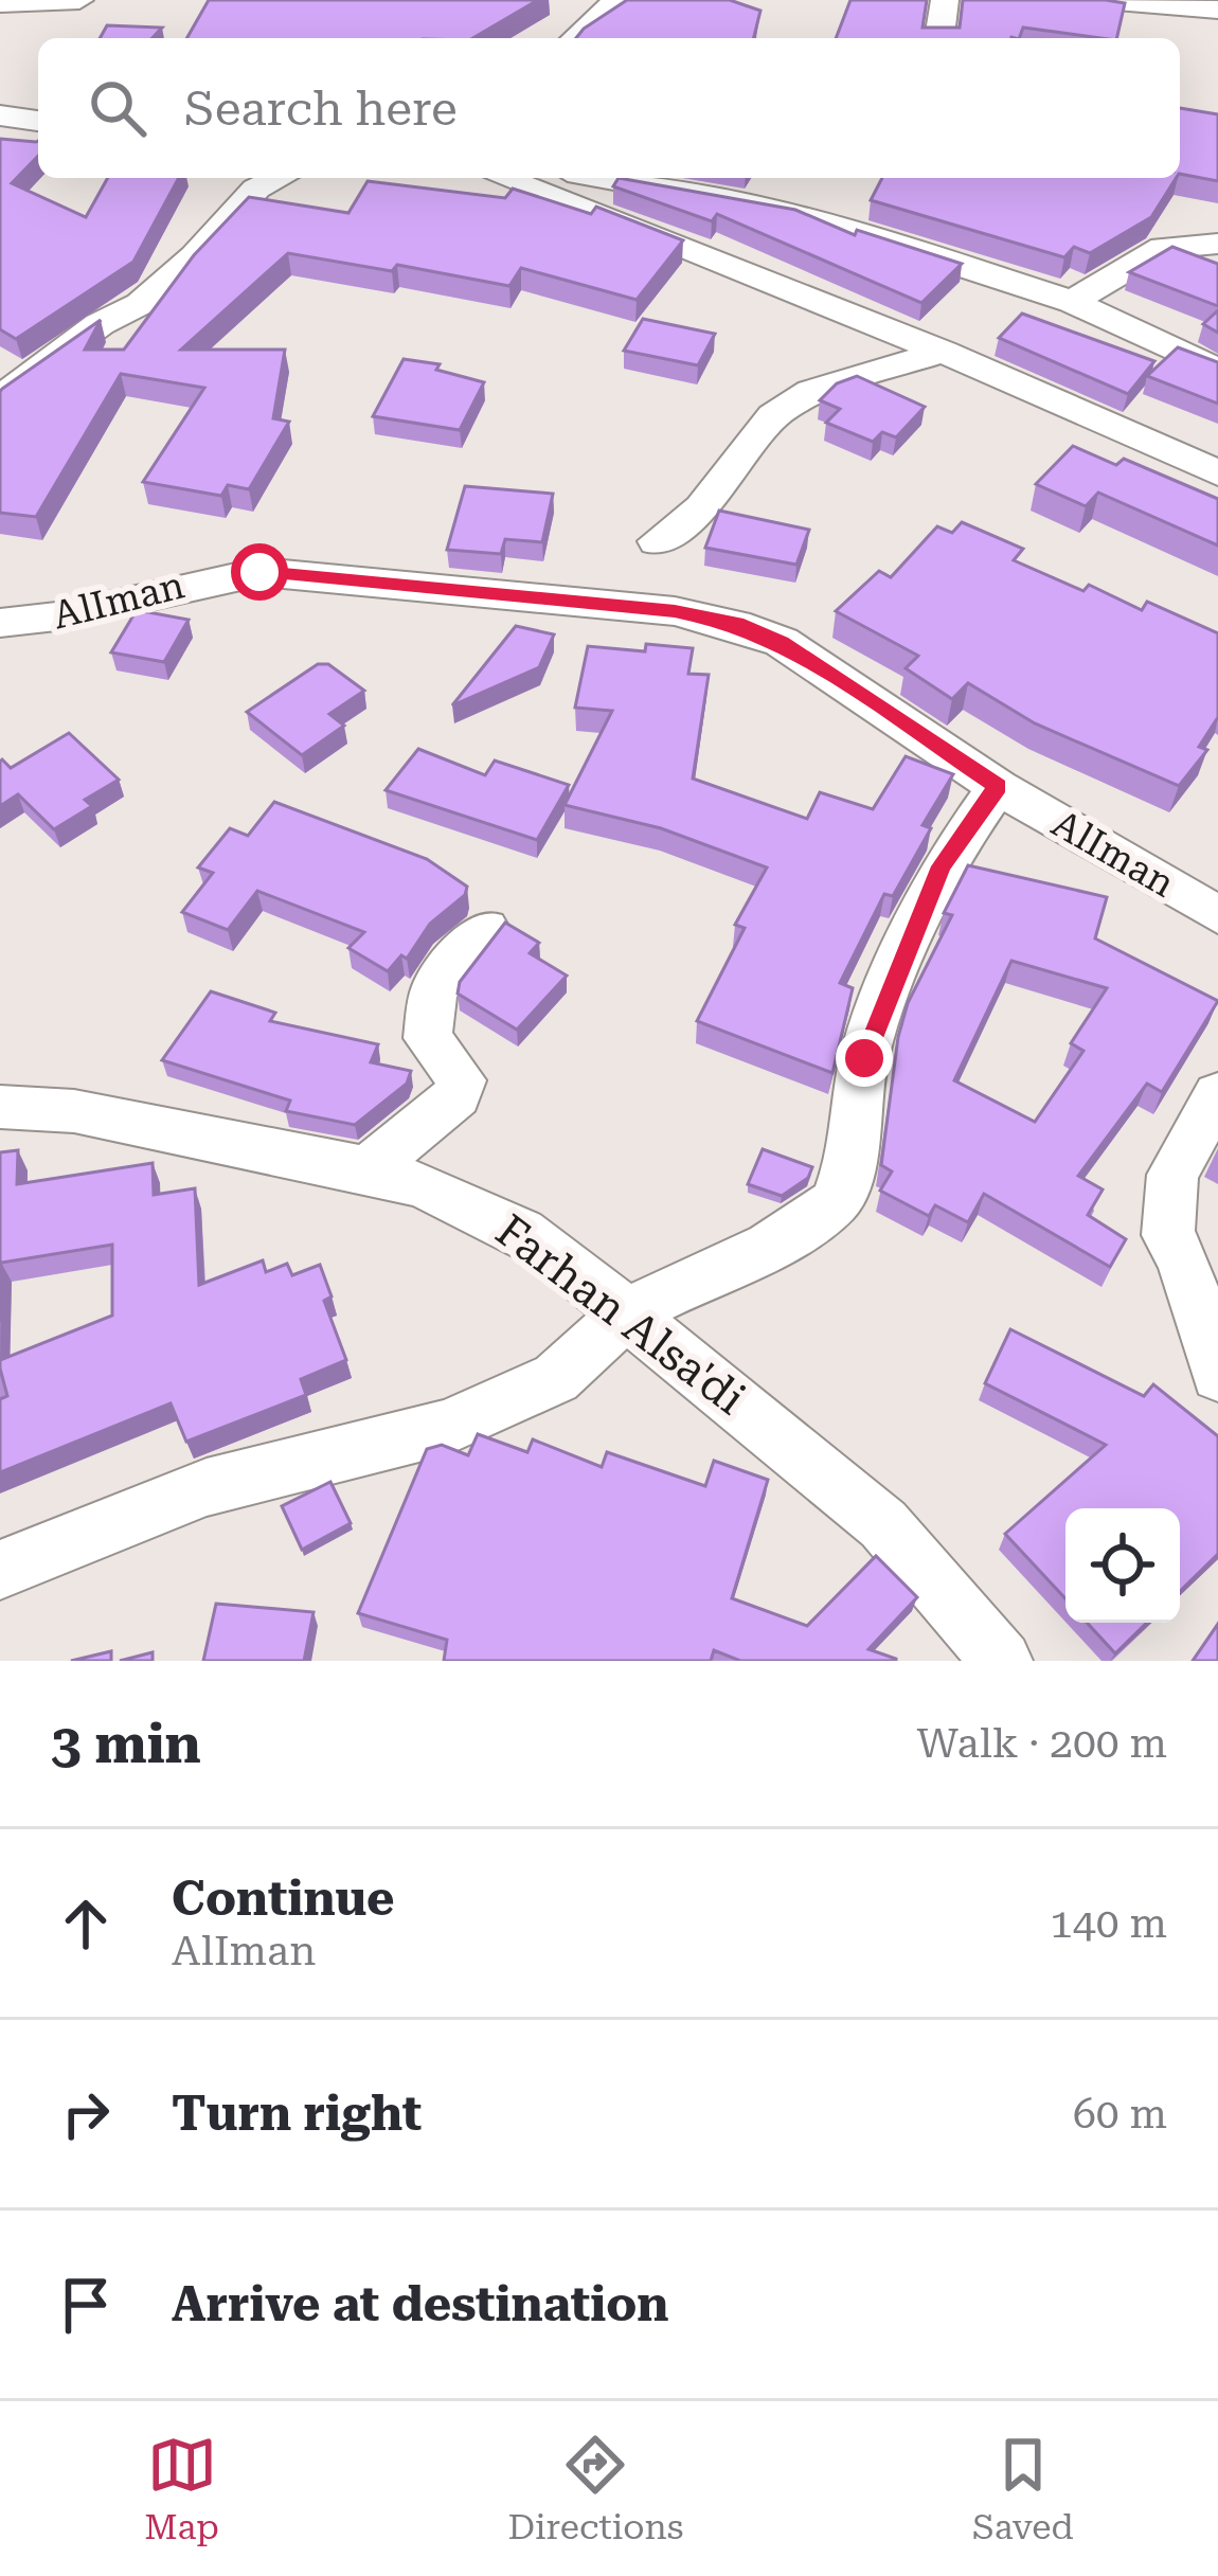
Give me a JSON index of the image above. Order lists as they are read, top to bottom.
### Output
{
  "streets": {
    "street": ["AlIman", "Farhan Alsa'di"]
  },
  "page": {
    "search": "Search here",
    "heading": ["3 min", "Walk · 200 m"],
    "list": [
      ["Continue", "AlIman", "140 m"],
      ["Turn right", "60 m"],
      "Arrive at destination"
    ],
    "nav": ["Map", "Directions", "Saved"]
  }
}
